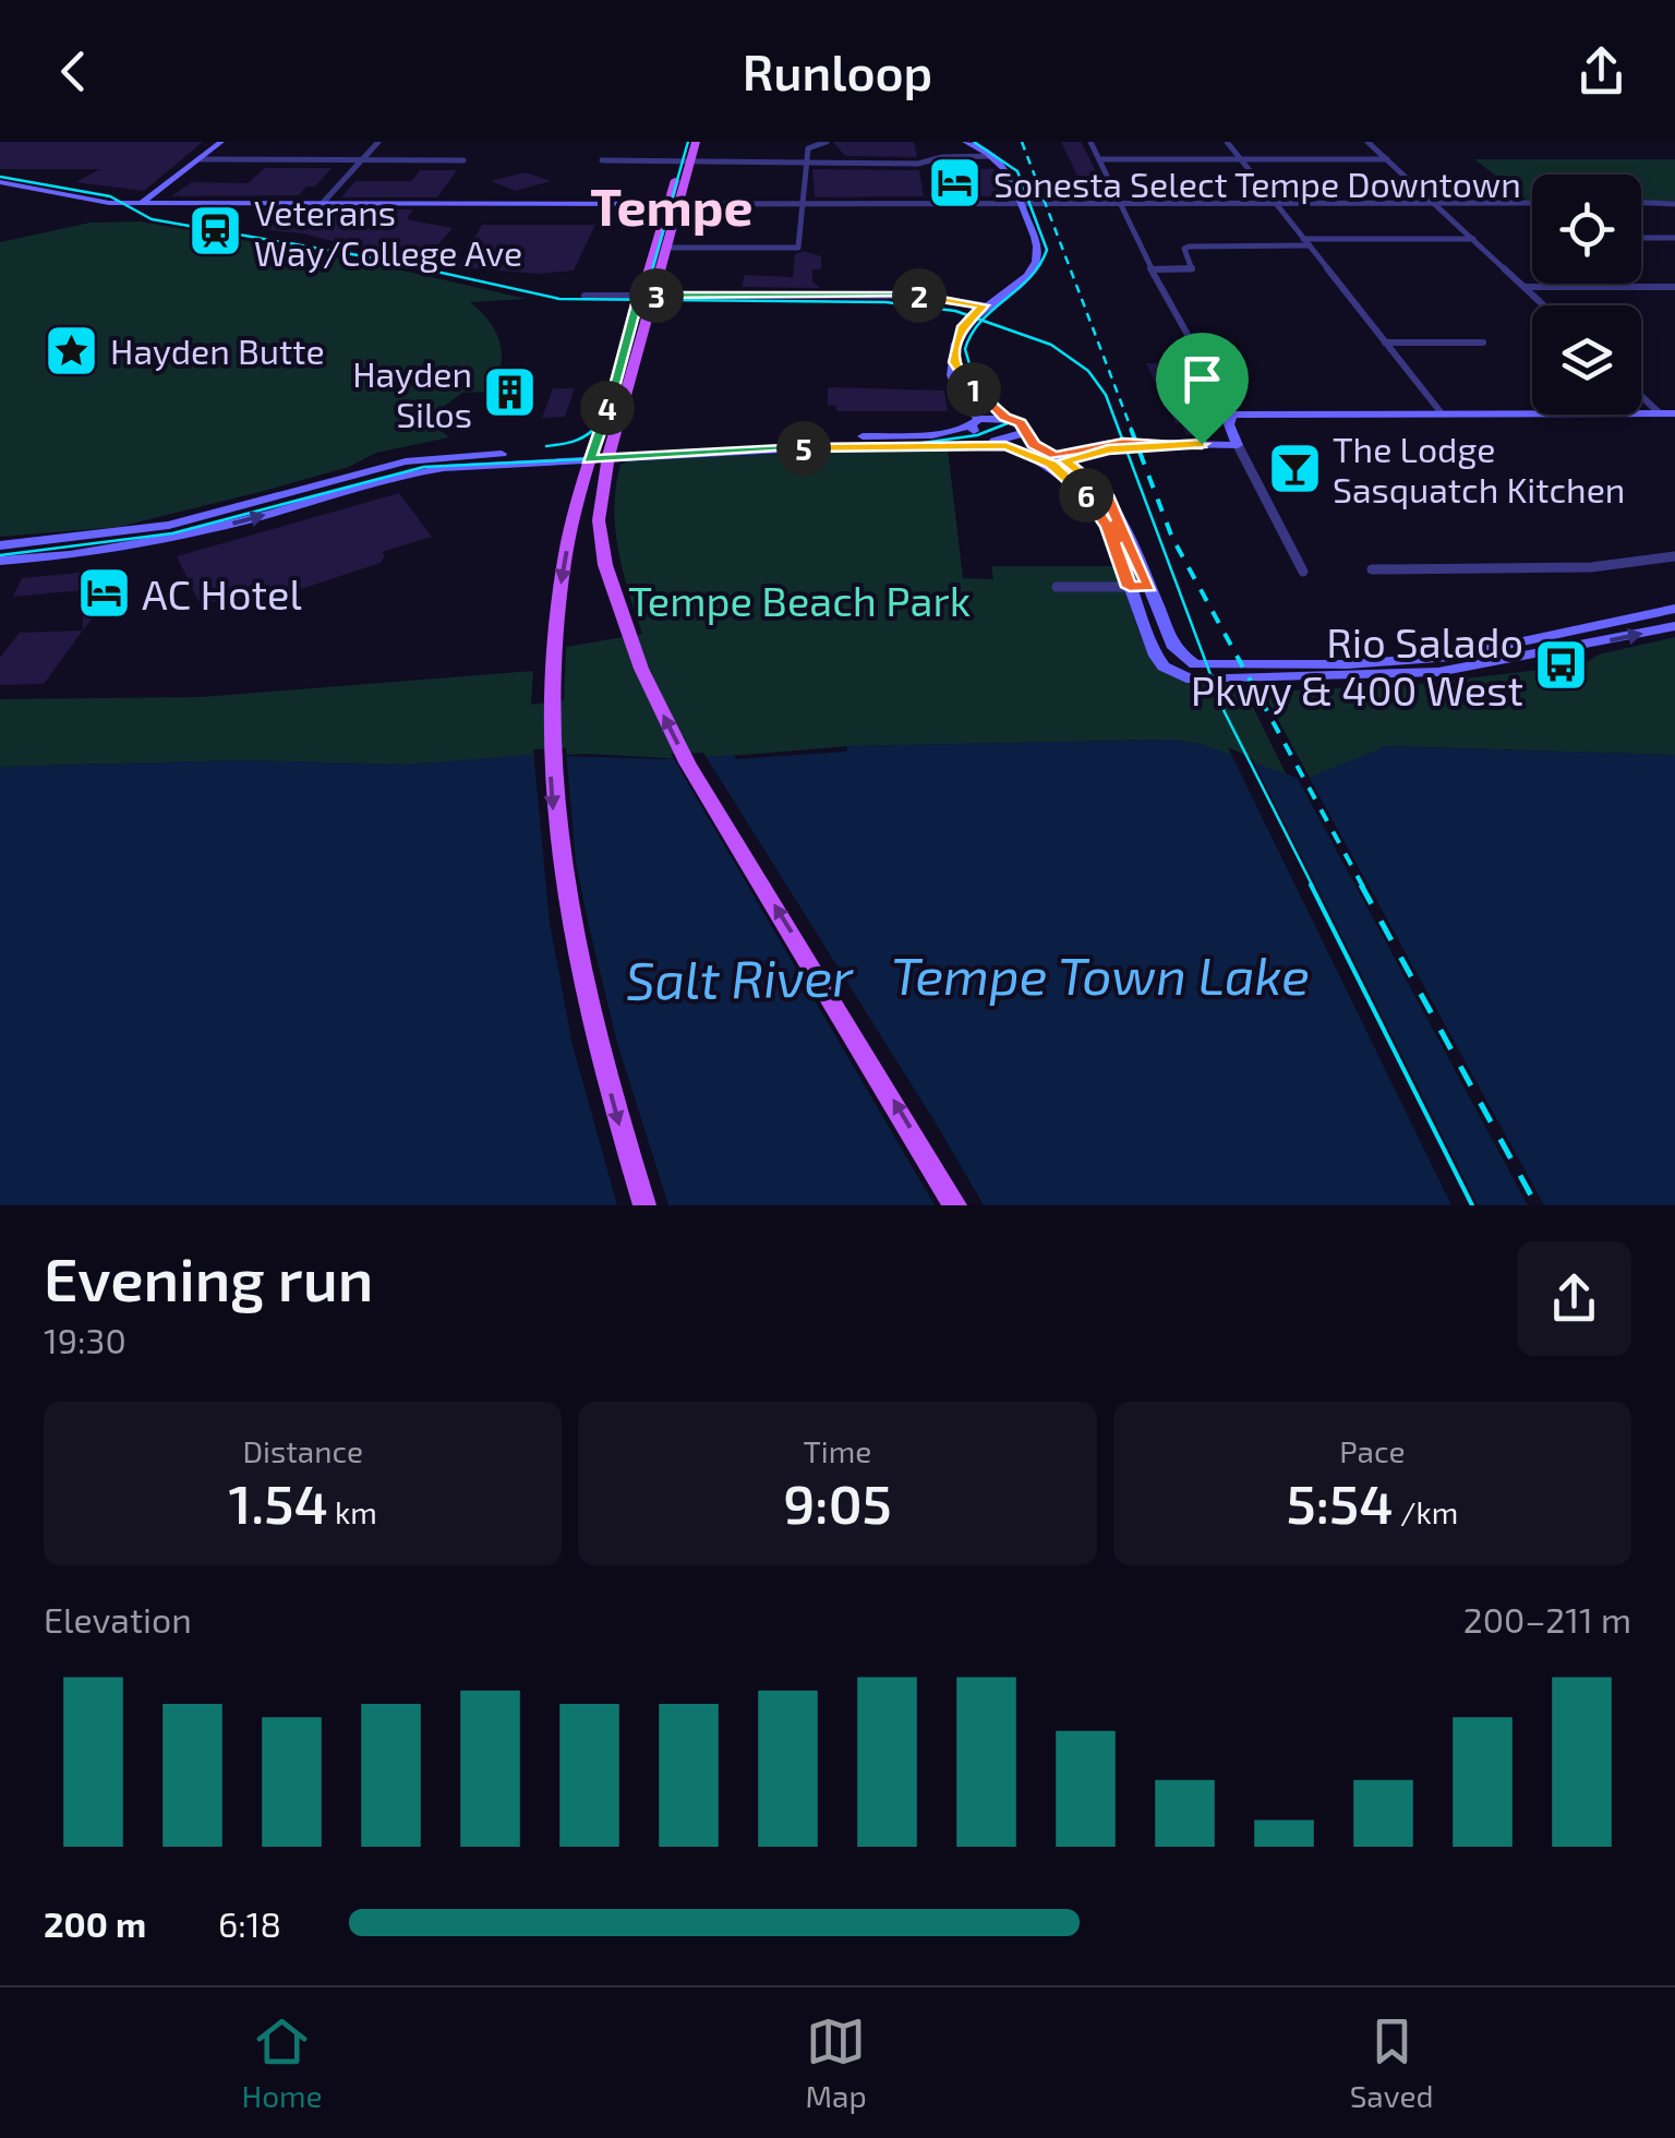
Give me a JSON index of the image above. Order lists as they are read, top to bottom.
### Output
{
  "districts": ["Tempe"],
  "water": ["Tempe Town Lake", "Salt River"],
  "parks": ["Tempe Beach Park"],
  "places": {
    "hotel": ["Sonesta Select Tempe Downtown", "AC Hotel"],
    "station": ["Veterans Way/College Ave"],
    "place": ["Hayden Butte"],
    "building": ["Hayden Silos"],
    "bar": ["The Lodge Sasquatch Kitchen"],
    "bus stop": ["Rio Salado Pkwy & 400 West"]
  },
  "page": {
    "header": "Runloop",
    "pins": [
      "2",
      "3",
      "1",
      "4",
      "5",
      "6"
    ],
    "heading": ["Evening run", "19:30"],
    "stats": [
      ["Distance", "1.54 km"],
      ["Time", "9:05"],
      ["Pace", "5:54 /km"]
    ],
    "chart": ["Elevation", "200–211 m"],
    "list": [
      {
        "name": "200 m",
        "note": "6:18"
      }
    ],
    "tabs": ["Home", "Map", "Saved"]
  }
}
